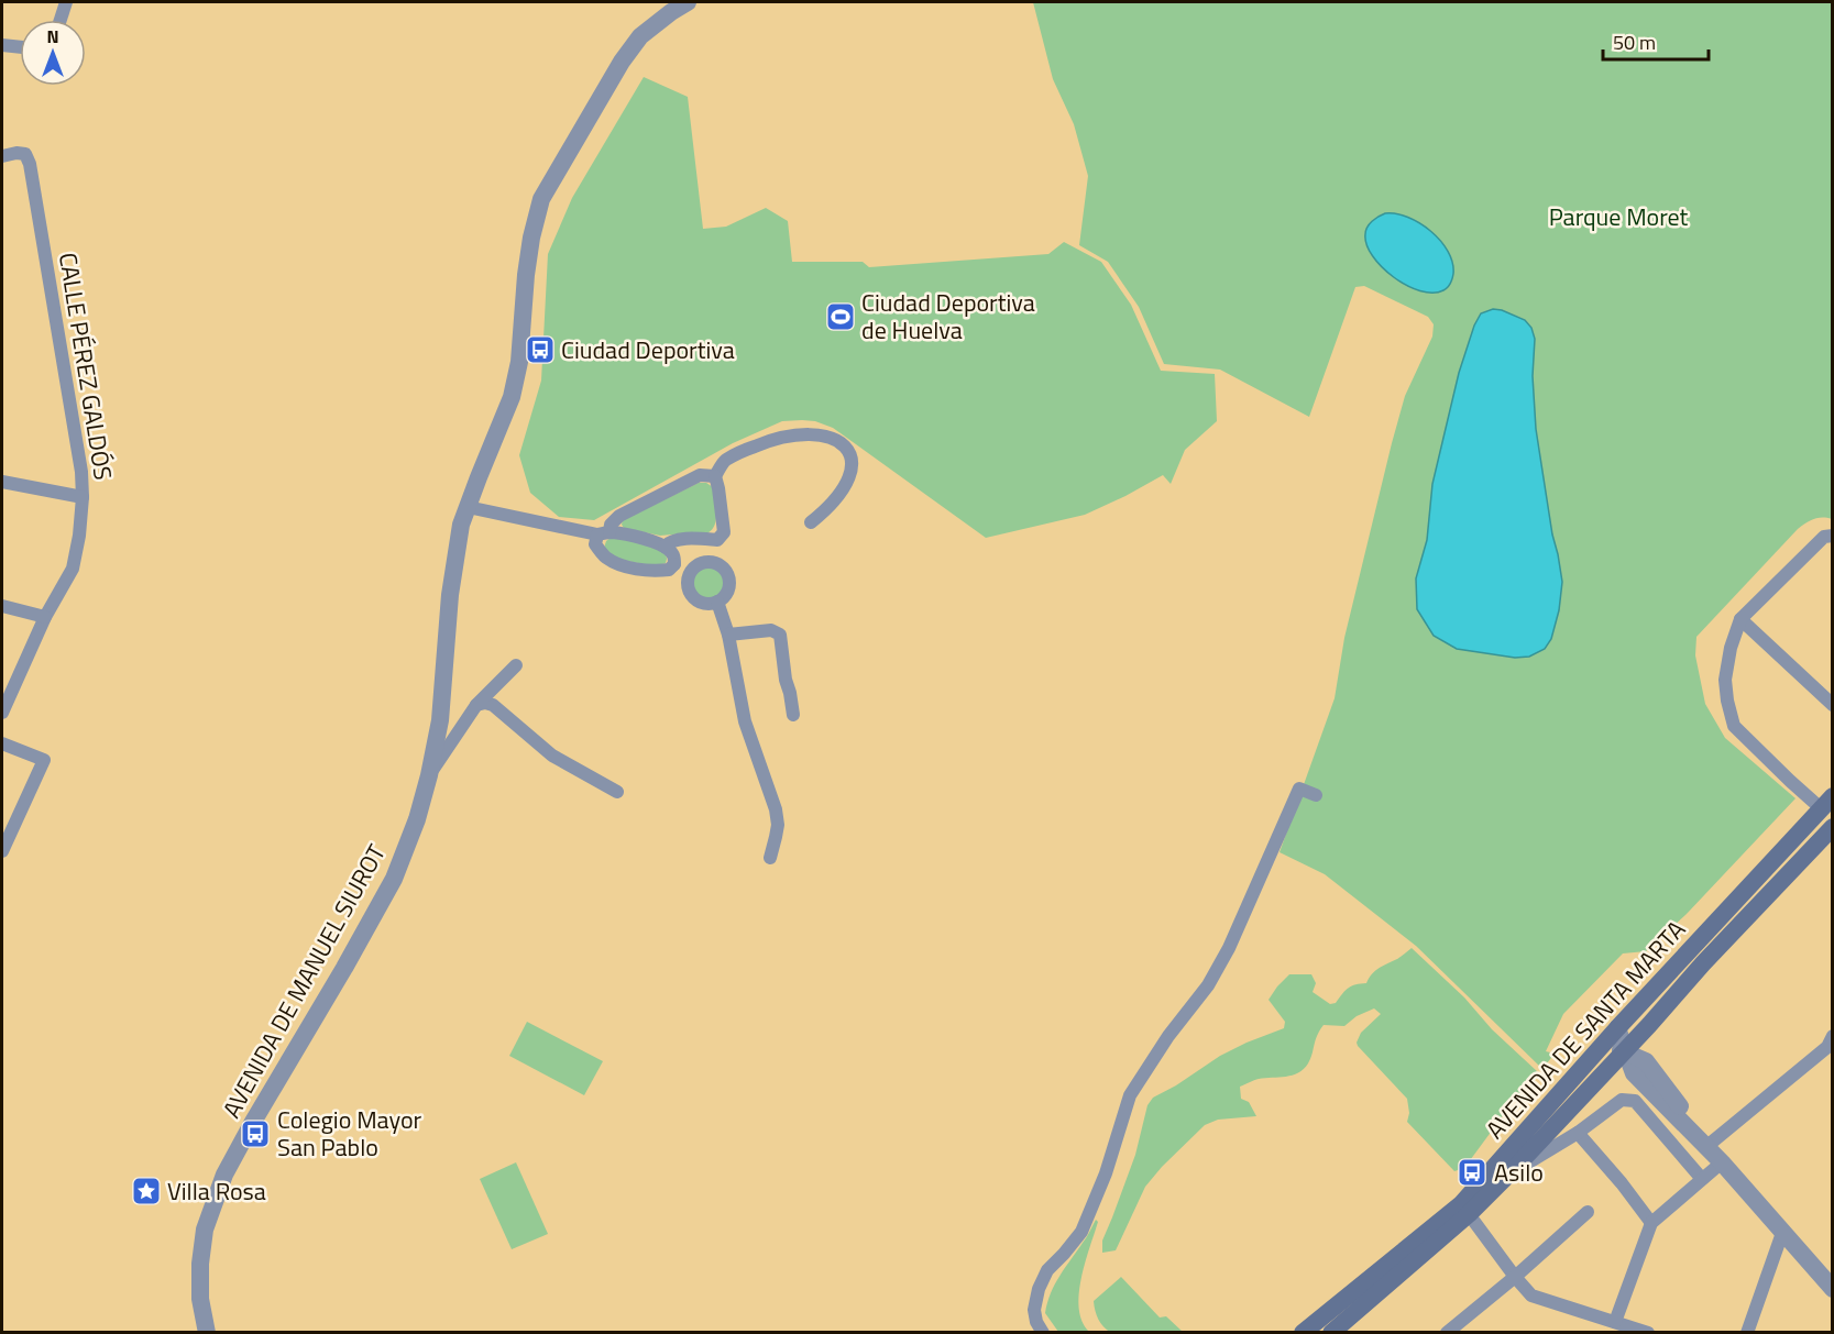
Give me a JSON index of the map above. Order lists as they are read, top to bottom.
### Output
{
  "streets": {
    "main road": ["AVENIDA DE SANTA MARTA"],
    "street": ["CALLE PÉREZ GALDÓS", "AVENIDA DE MANUEL SIUROT"]
  },
  "parks": ["Parque Moret"],
  "places": {
    "sports": ["Ciudad Deportiva de Huelva"],
    "bus stop": ["Ciudad Deportiva", "Colegio Mayor San Pablo", "Asilo"],
    "place": ["Villa Rosa"]
  },
  "scale_bar": "50 m",
  "north": "top"
}
